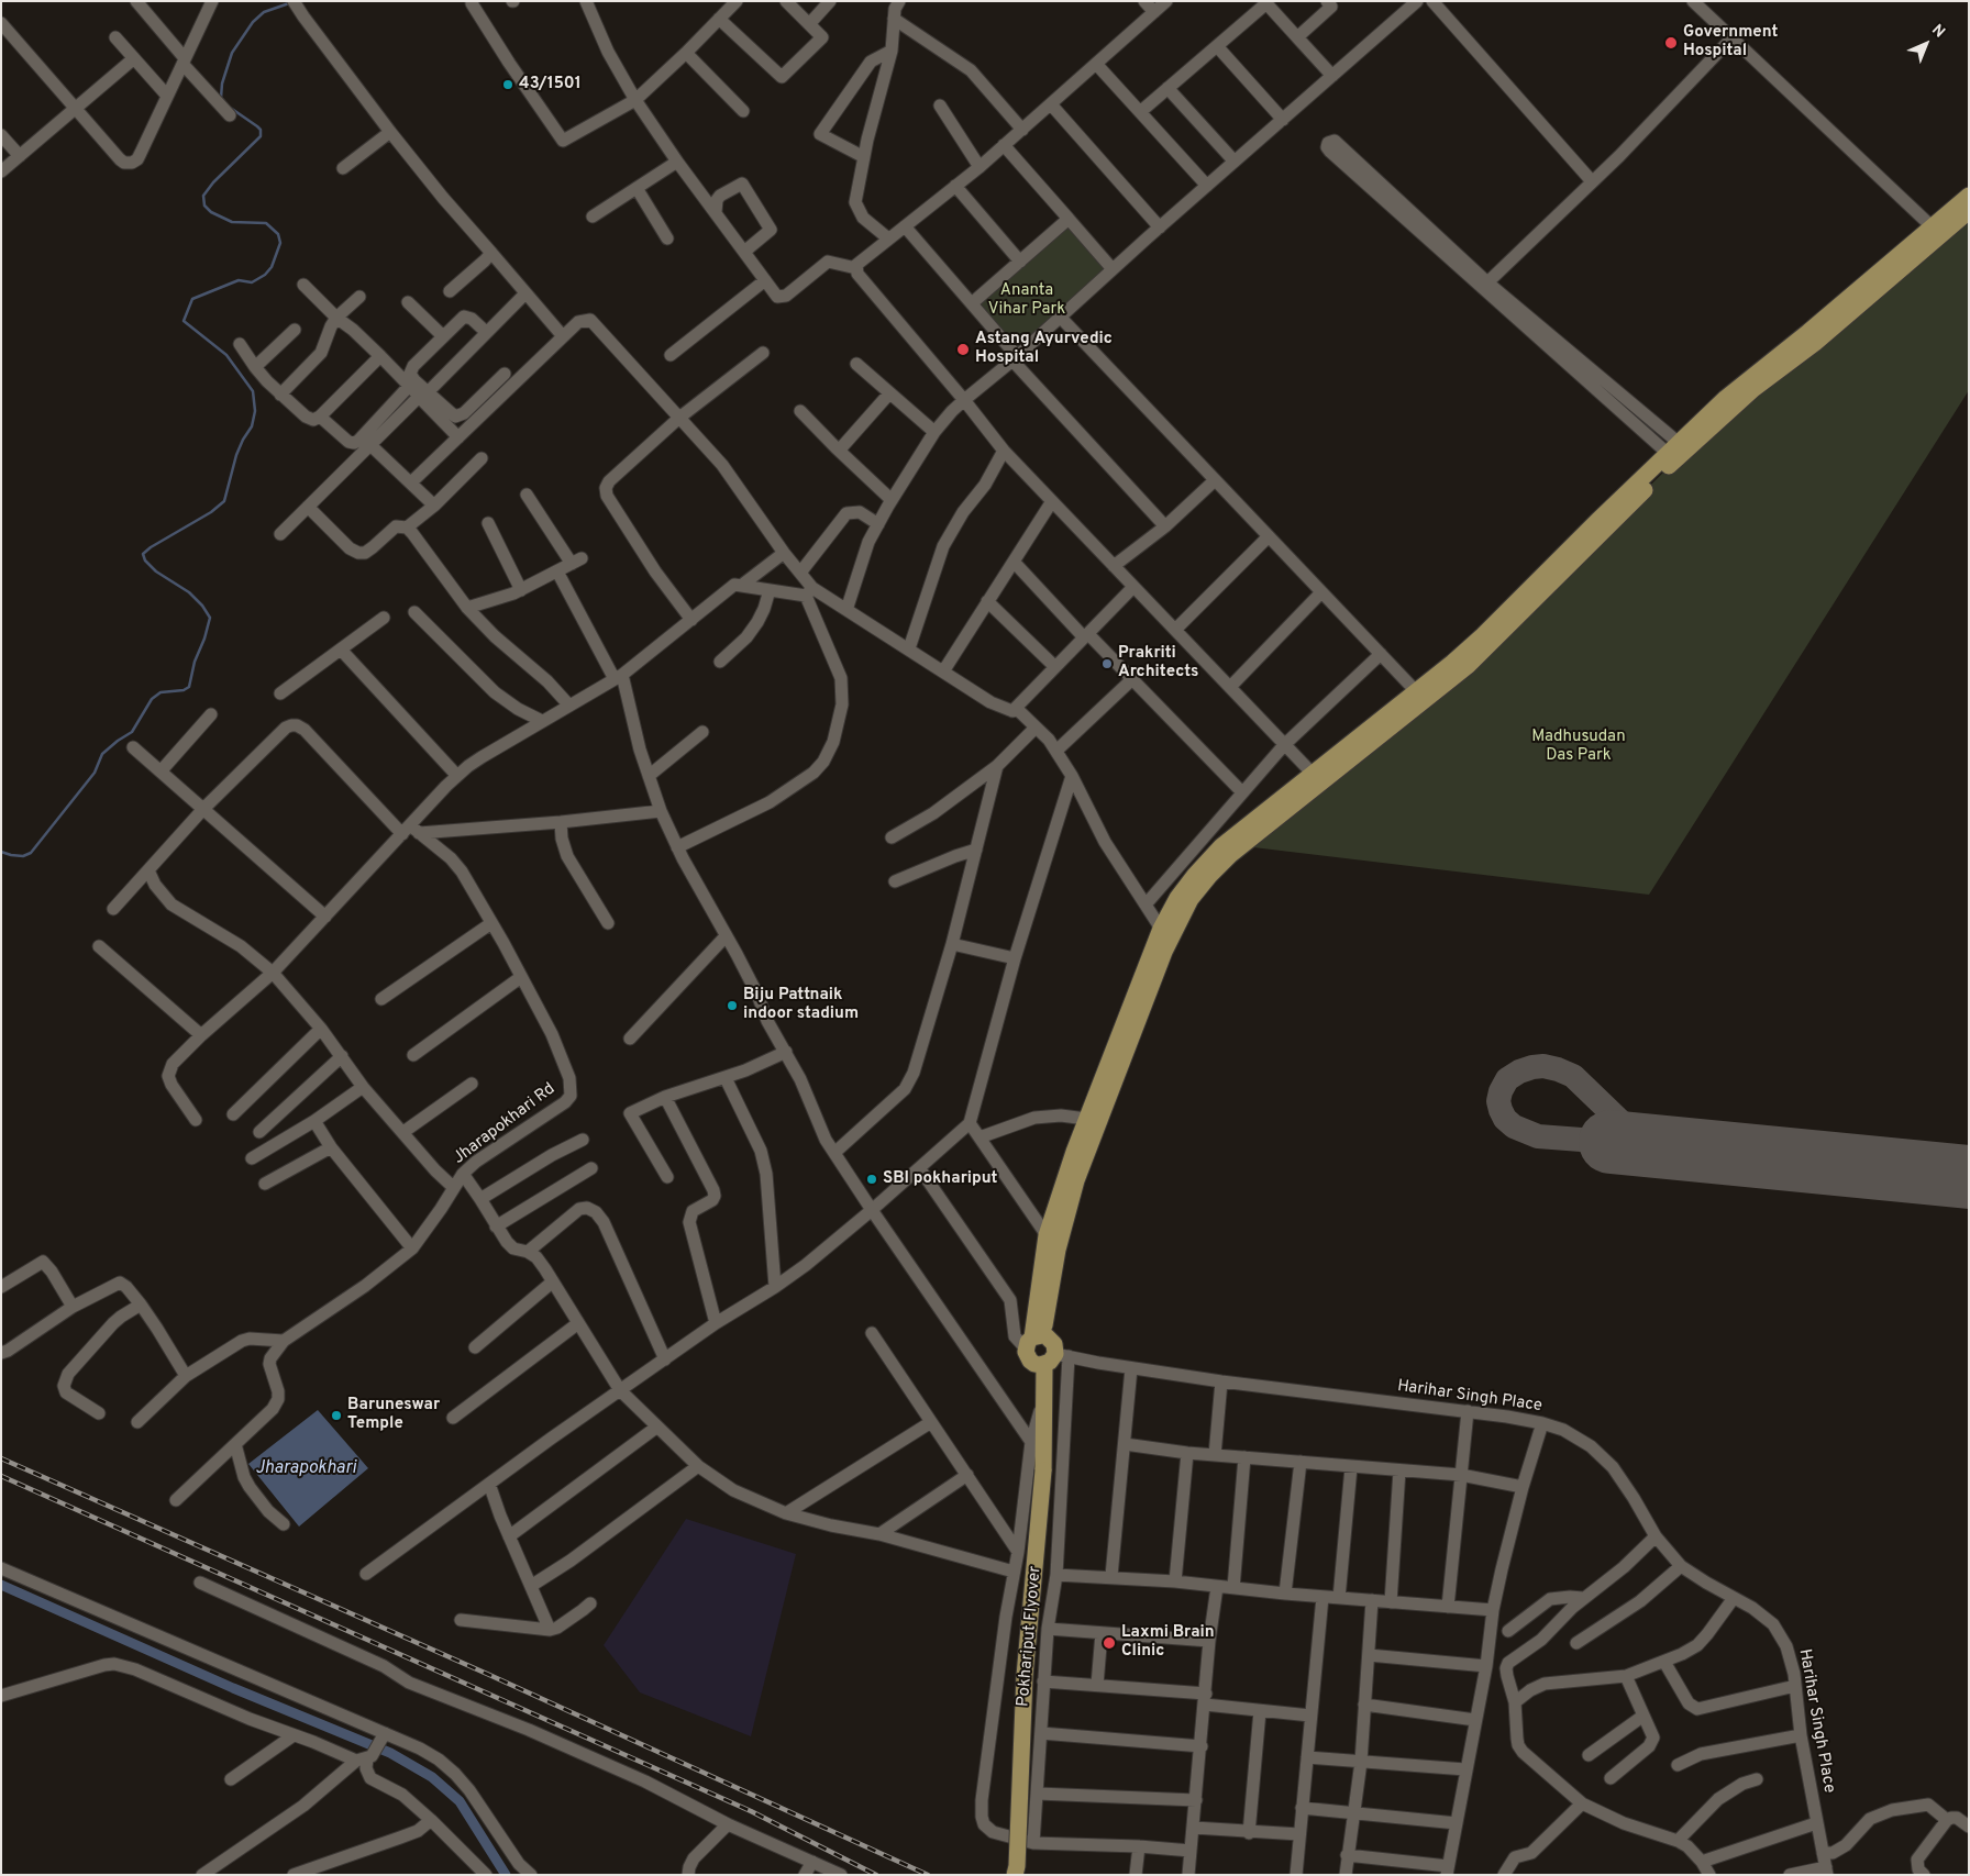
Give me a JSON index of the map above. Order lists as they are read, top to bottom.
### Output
{
  "streets": {
    "main road": ["Pokhariput Flyover"],
    "street": ["Jharapokhari Rd", "Harihar Singh Place"]
  },
  "crossings": [
    ["Harihar Singh Place", "Pokhariput Flyover"]
  ],
  "water": ["Jharapokhari"],
  "parks": ["Ananta Vihar Park", "Madhusudan Das Park"],
  "places": [
    "Government Hospital",
    "43/1501",
    "Astang Ayurvedic Hospital",
    "Prakriti Architects",
    "Biju Pattnaik indoor stadium",
    "SBI pokhariput",
    "Baruneswar Temple",
    "Laxmi Brain Clinic"
  ],
  "north": "top right"
}
